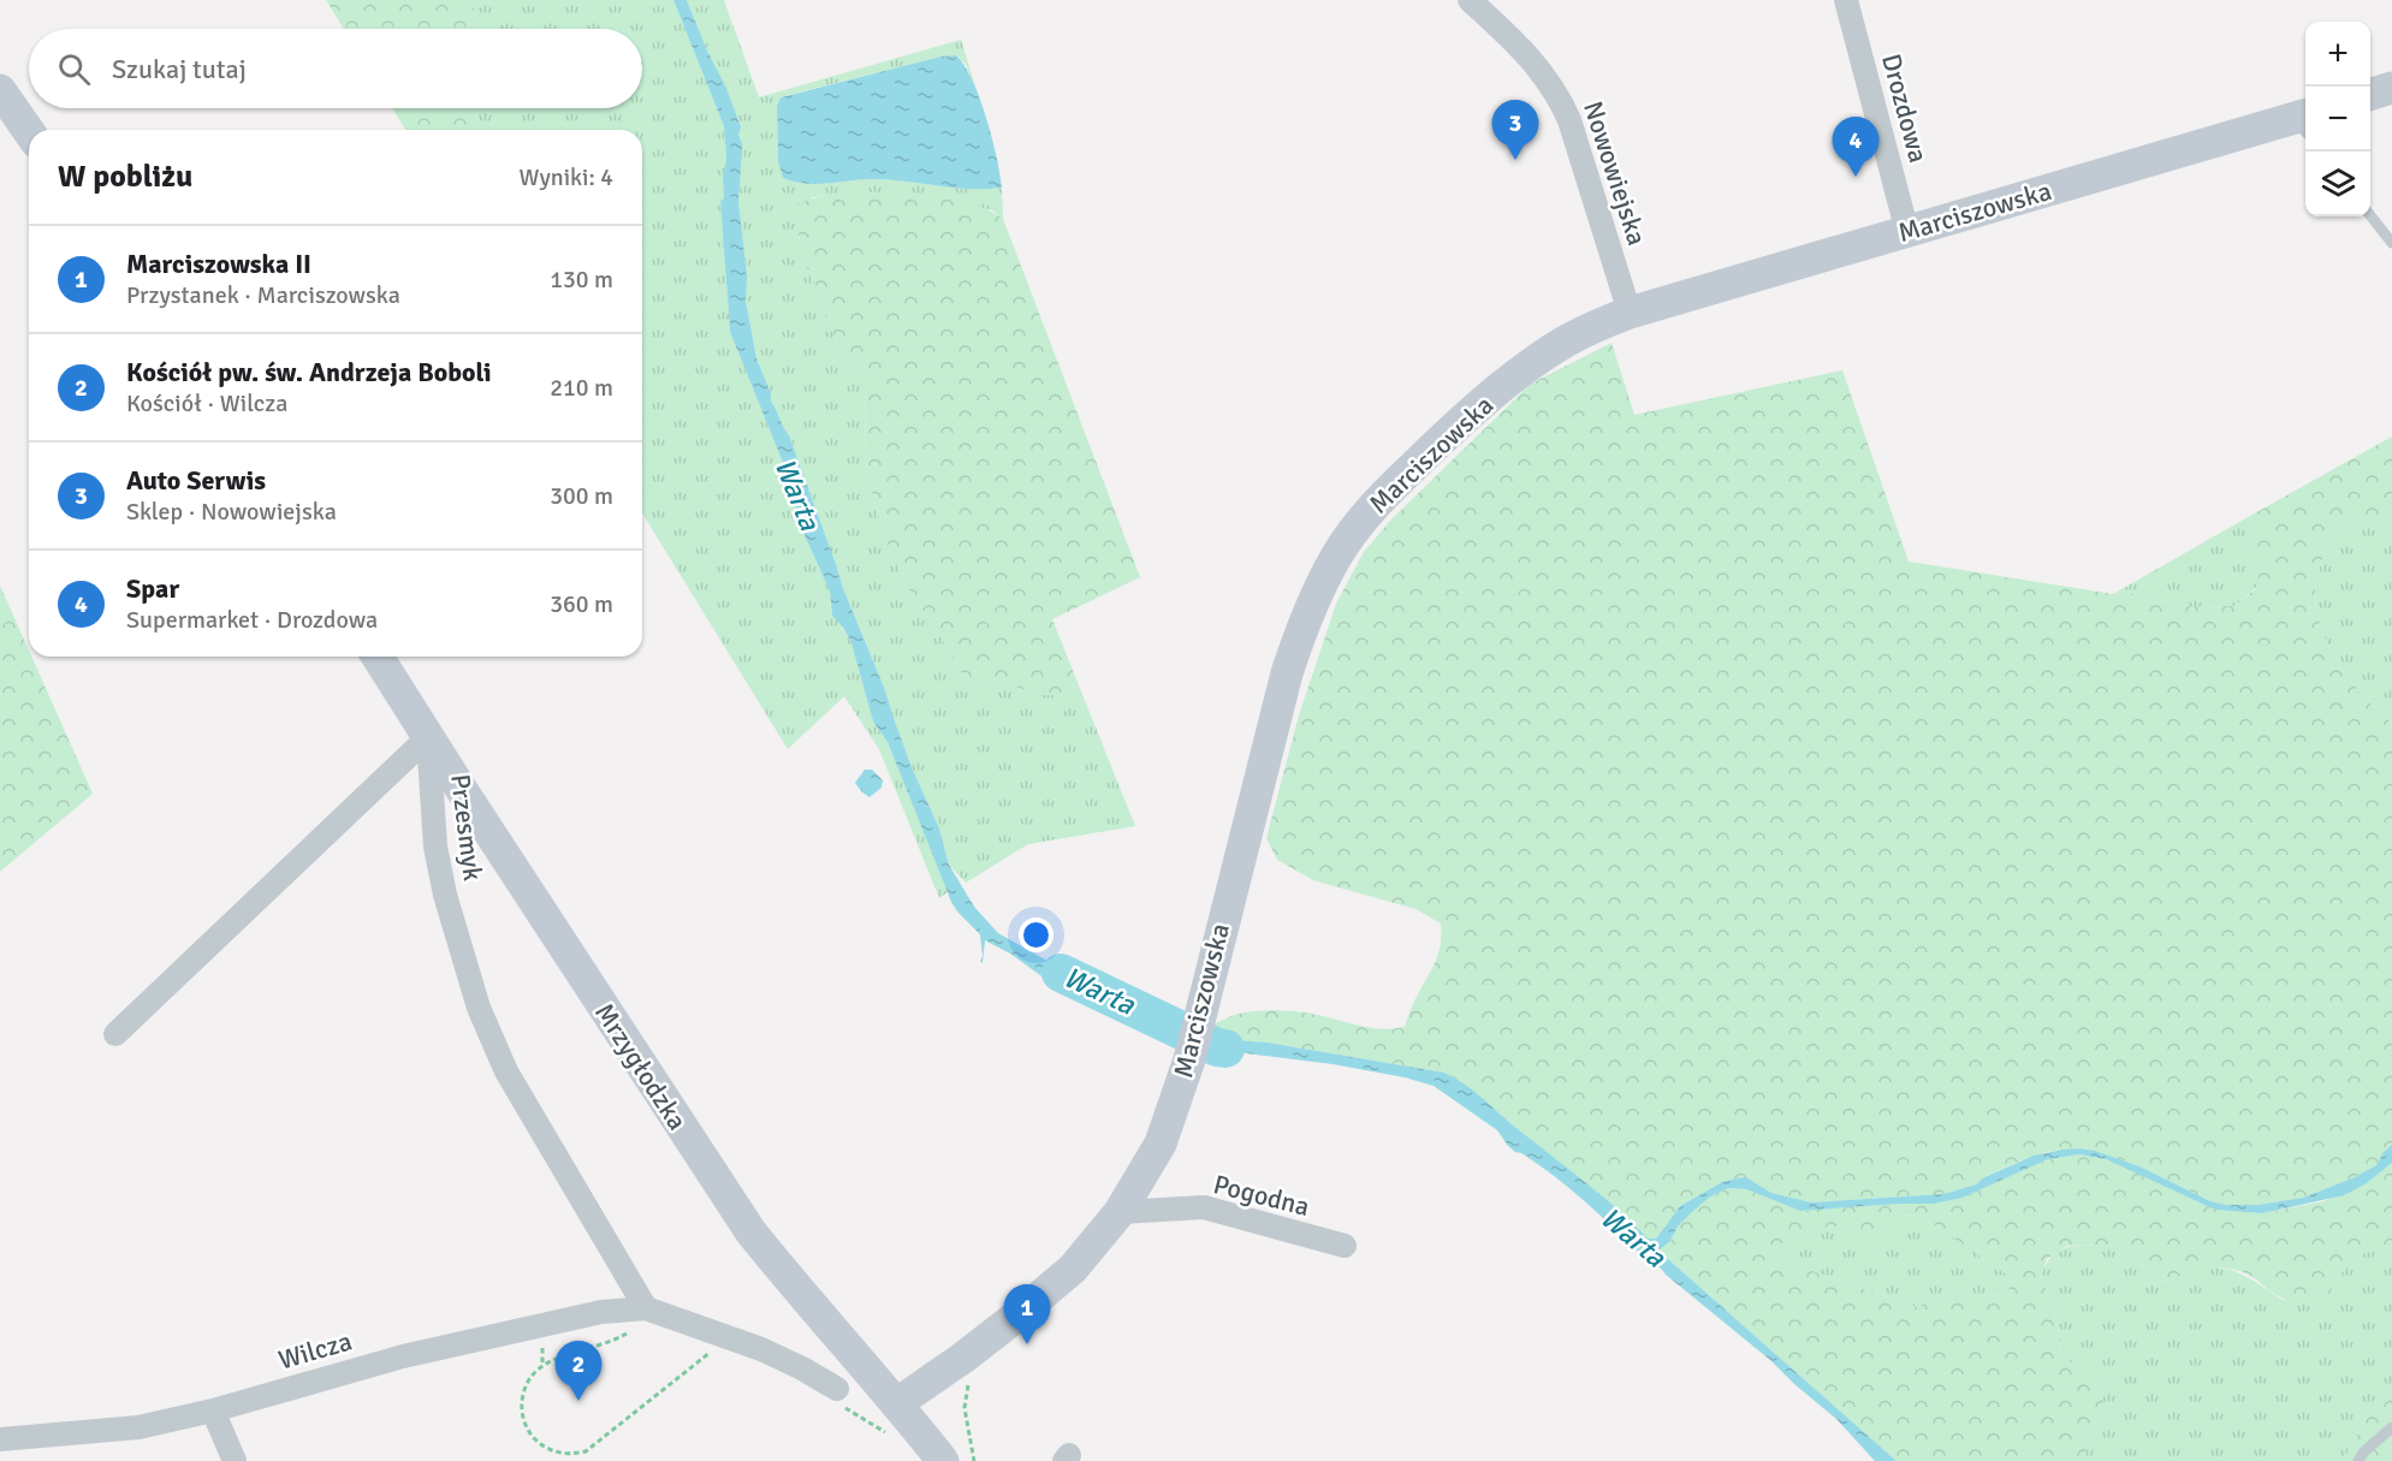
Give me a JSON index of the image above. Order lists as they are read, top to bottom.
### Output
{
  "streets": {
    "street": [
      "Drozdowa",
      "Nowowiejska",
      "Marciszowska",
      "Przesmyk",
      "Mrzygłodzka",
      "Pogodna",
      "Wilcza"
    ]
  },
  "crossings": [
    ["Drozdowa", "Marciszowska"],
    ["Nowowiejska", "Marciszowska"],
    ["Marciszowska", "Mrzygłodzka"],
    ["Marciszowska", "Pogodna"],
    ["Przesmyk", "Mrzygłodzka"],
    ["Przesmyk", "Wilcza"]
  ],
  "water": ["Warta"],
  "page": {
    "map_buttons": ["+", "−"],
    "search": "Szukaj tutaj",
    "pins": [
      "3",
      "4",
      "1",
      "2"
    ],
    "heading": ["W pobliżu", "Wyniki: 4"],
    "list": [
      {
        "mark": "1",
        "name": "Marciszowska II",
        "note": "Przystanek · Marciszowska",
        "value": "130 m"
      },
      {
        "mark": "2",
        "name": "Kościół pw. św. Andrzeja Boboli",
        "note": "Kościół · Wilcza",
        "value": "210 m"
      },
      {
        "mark": "3",
        "name": "Auto Serwis",
        "note": "Sklep · Nowowiejska",
        "value": "300 m"
      },
      {
        "mark": "4",
        "name": "Spar",
        "note": "Supermarket · Drozdowa",
        "value": "360 m"
      }
    ]
  }
}
